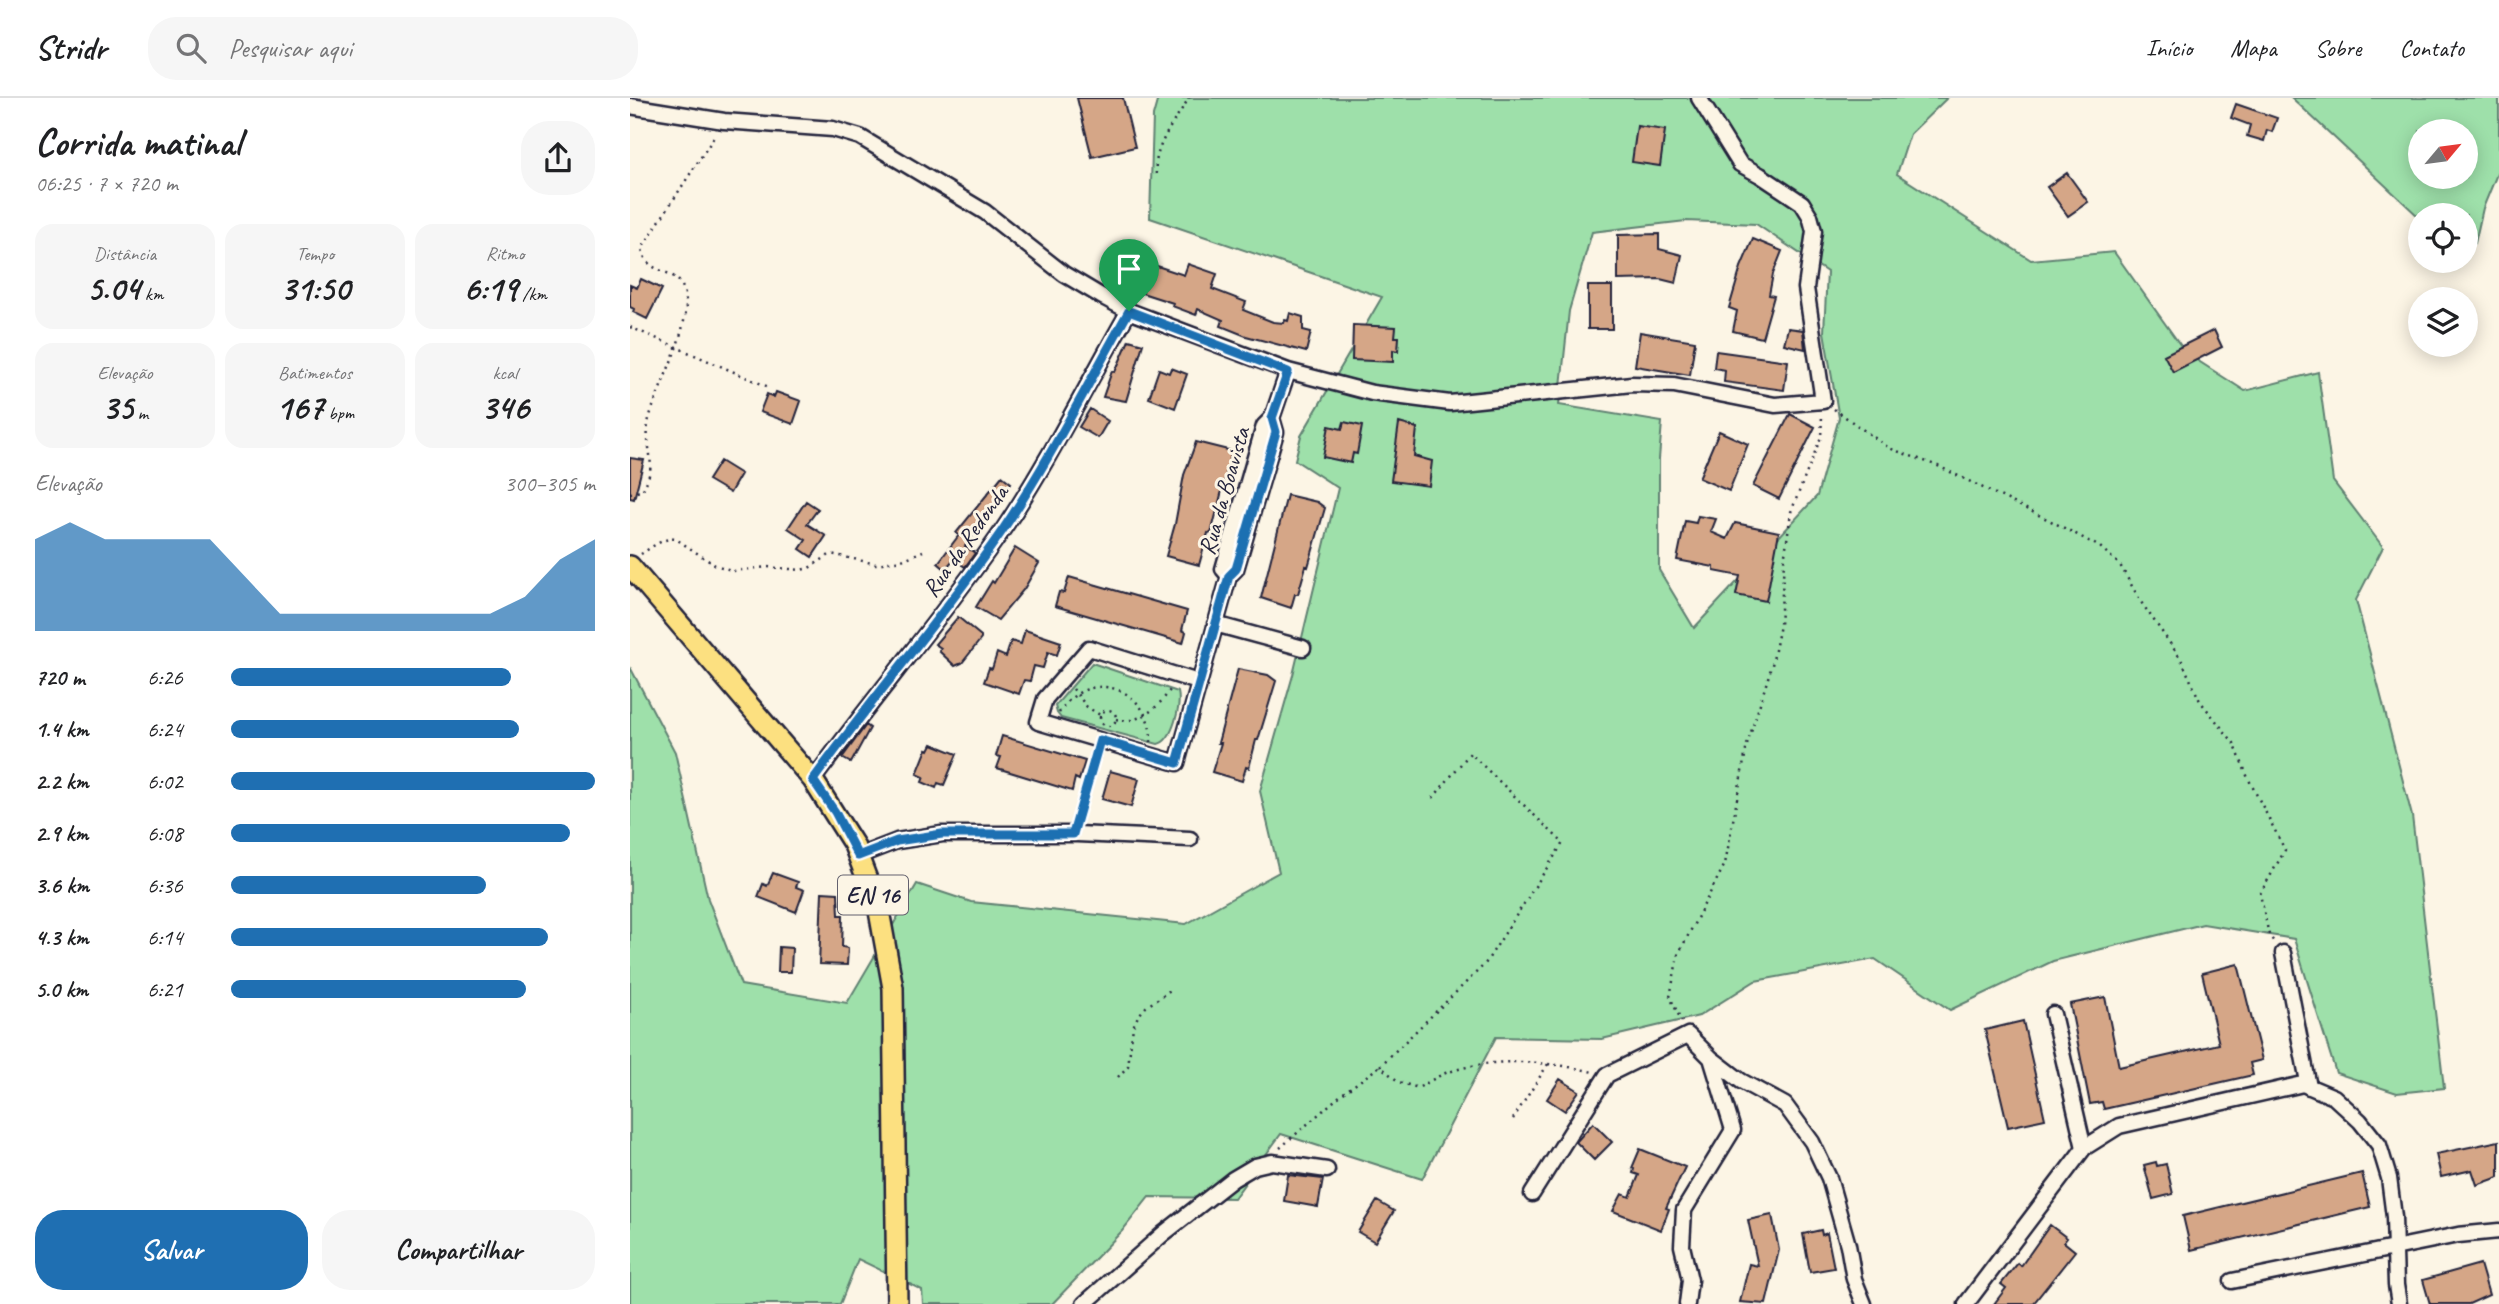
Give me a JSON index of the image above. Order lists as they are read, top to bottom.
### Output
{
  "streets": {
    "main road": ["EN 16"],
    "street": ["Rua da Boavista", "Rua da Redonda"]
  },
  "crossings": [
    ["Rua da Redonda", "EN 16"]
  ],
  "north": "top right",
  "page": {
    "header": "Stridr",
    "search": "Pesquisar aqui",
    "nav": [
      "Início",
      "Mapa",
      "Sobre",
      "Contato"
    ],
    "heading": ["Corrida matinal", "06:25 · 7 × 720 m"],
    "stats": [
      ["Distância", "5.04 km"],
      ["Tempo", "31:50"],
      ["Ritmo", "6:19 /km"],
      ["Elevação", "35 m"],
      ["Batimentos", "167 bpm"],
      ["kcal", "346"]
    ],
    "chart": ["Elevação", "300–305 m"],
    "list": [
      {
        "name": "720 m",
        "note": "6:26"
      },
      {
        "name": "1.4 km",
        "note": "6:24"
      },
      {
        "name": "2.2 km",
        "note": "6:02"
      },
      {
        "name": "2.9 km",
        "note": "6:08"
      },
      {
        "name": "3.6 km",
        "note": "6:36"
      },
      {
        "name": "4.3 km",
        "note": "6:14"
      },
      {
        "name": "5.0 km",
        "note": "6:21"
      }
    ],
    "buttons": ["Salvar", "Compartilhar"]
  }
}
